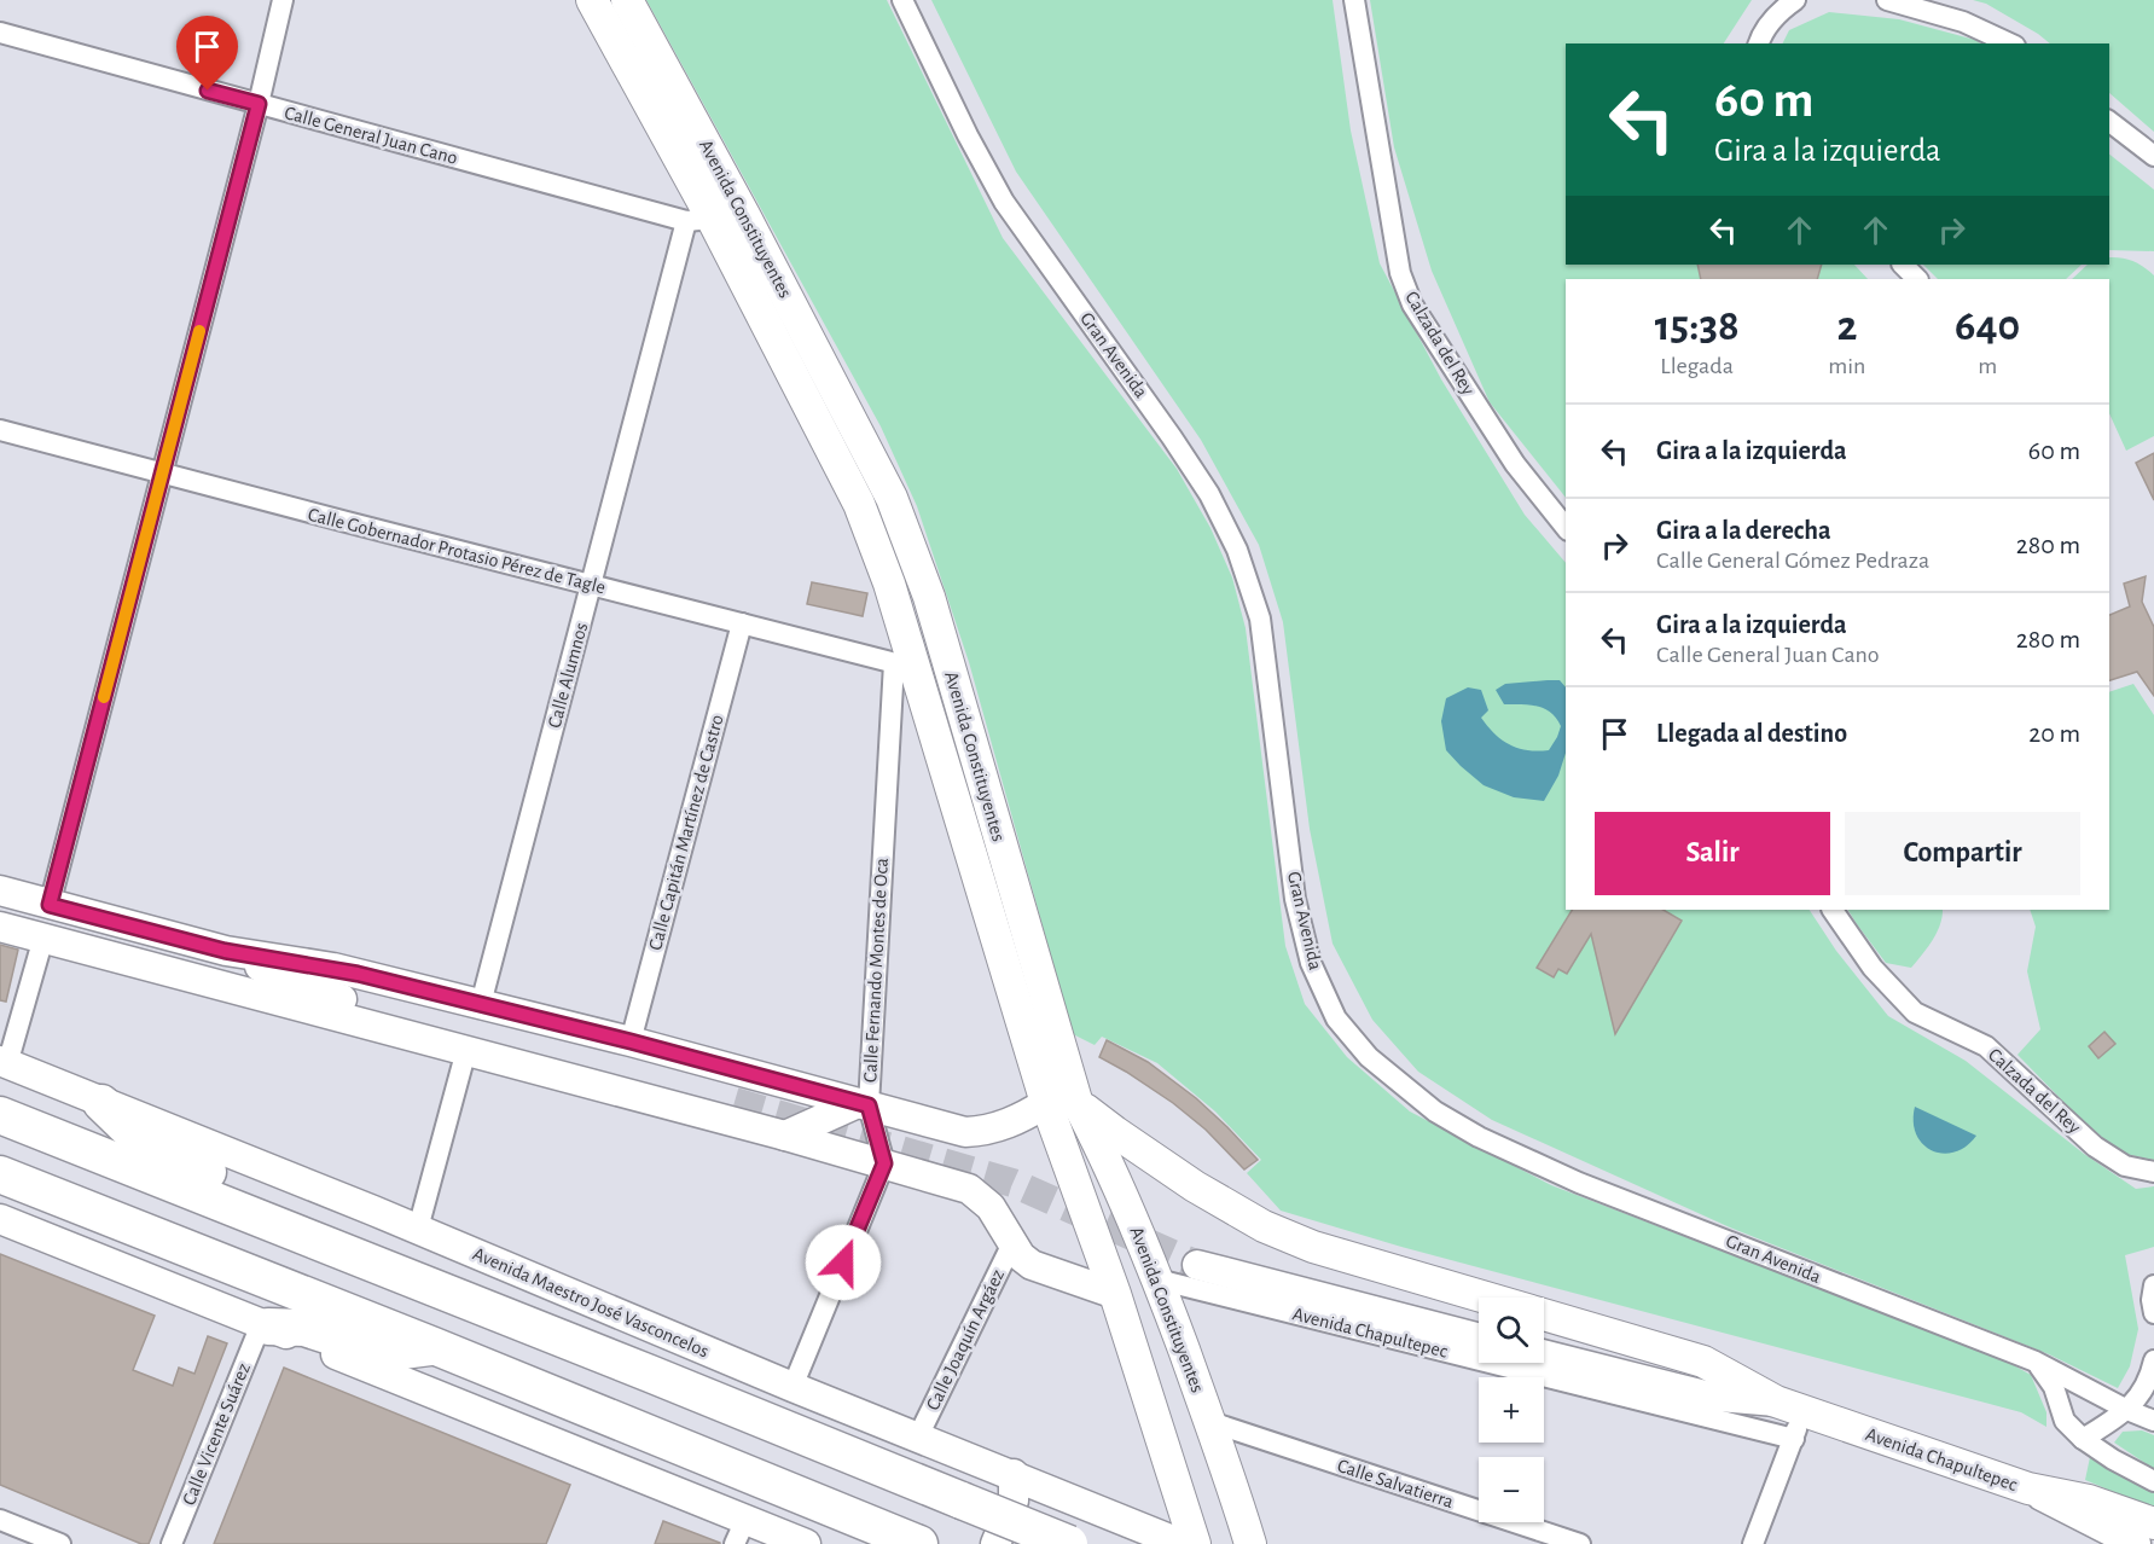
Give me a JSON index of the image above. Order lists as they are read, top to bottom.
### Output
{
  "streets": {
    "main road": ["Avenida Constituyentes", "Avenida Chapultepec"],
    "street": [
      "Calle General Juan Cano",
      "Calzada del Rey",
      "Gran Avenida",
      "Calle Gobernador Protasio Pérez de Tagle",
      "Calle Alumnos",
      "Calle Capitán Martínez de Castro",
      "Calle Fernando Montes de Oca",
      "Avenida Maestro José Vasconcelos",
      "Calle Joaquín Argáez",
      "Calle Vicente Suárez",
      "Calle Salvatierra"
    ]
  },
  "crossings": [
    ["Calle General Juan Cano", "Avenida Constituyentes"],
    ["Calle General Juan Cano", "Calle Alumnos"],
    ["Avenida Constituyentes", "Calle Gobernador Protasio Pérez de Tagle"],
    ["Avenida Constituyentes", "Calle Alumnos"],
    ["Avenida Constituyentes", "Calle Fernando Montes de Oca"],
    ["Avenida Constituyentes", "Avenida Chapultepec"],
    ["Avenida Constituyentes", "Calle Salvatierra"],
    ["Calle Gobernador Protasio Pérez de Tagle", "Calle Alumnos"],
    ["Calle Gobernador Protasio Pérez de Tagle", "Calle Capitán Martínez de Castro"],
    ["Calle Gobernador Protasio Pérez de Tagle", "Calle Fernando Montes de Oca"],
    ["Avenida Maestro José Vasconcelos", "Calle Joaquín Argáez"]
  ],
  "page": {
    "turn": ["60 m", "Gira a la izquierda"],
    "eta": [
      "15:38",
      "Llegada",
      "2",
      "min",
      "640",
      "m"
    ],
    "list": [
      {
        "name": "Gira a la izquierda",
        "value": "60 m"
      },
      {
        "name": "Gira a la derecha",
        "note": "Calle General Gómez Pedraza",
        "value": "280 m"
      },
      {
        "name": "Gira a la izquierda",
        "note": "Calle General Juan Cano",
        "value": "280 m"
      },
      {
        "name": "Llegada al destino",
        "value": "20 m"
      }
    ],
    "buttons": ["Salir", "Compartir"],
    "map_buttons": ["+", "−"]
  }
}
